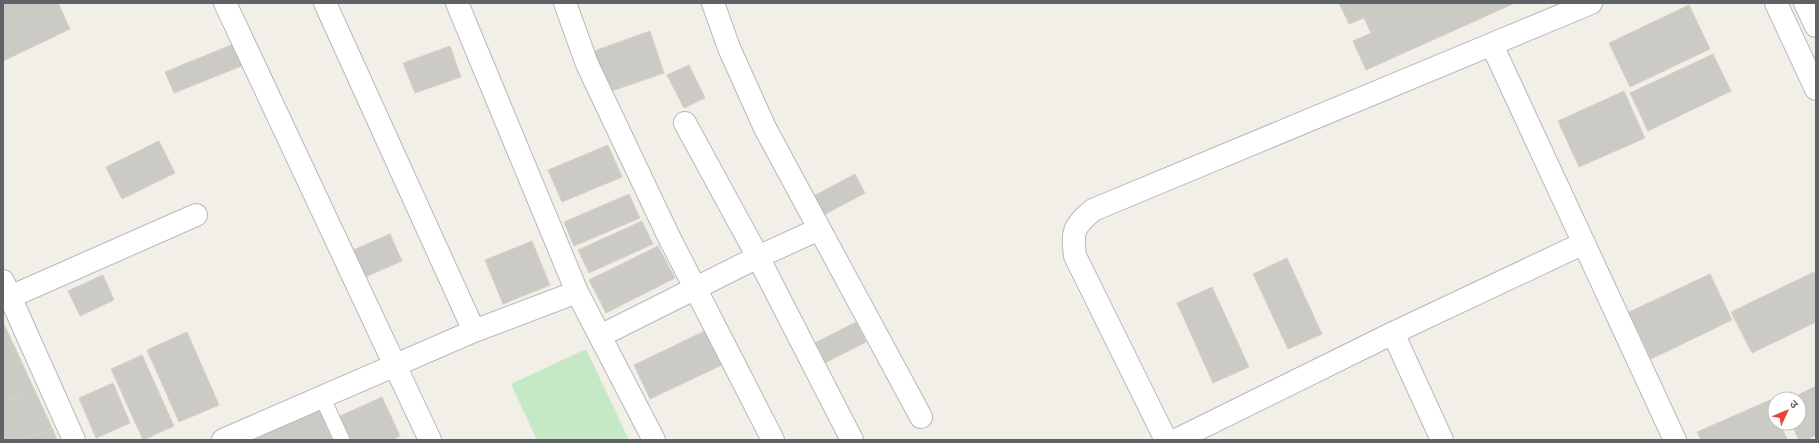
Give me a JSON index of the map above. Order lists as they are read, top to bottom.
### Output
{
  "north": "top right"
}
